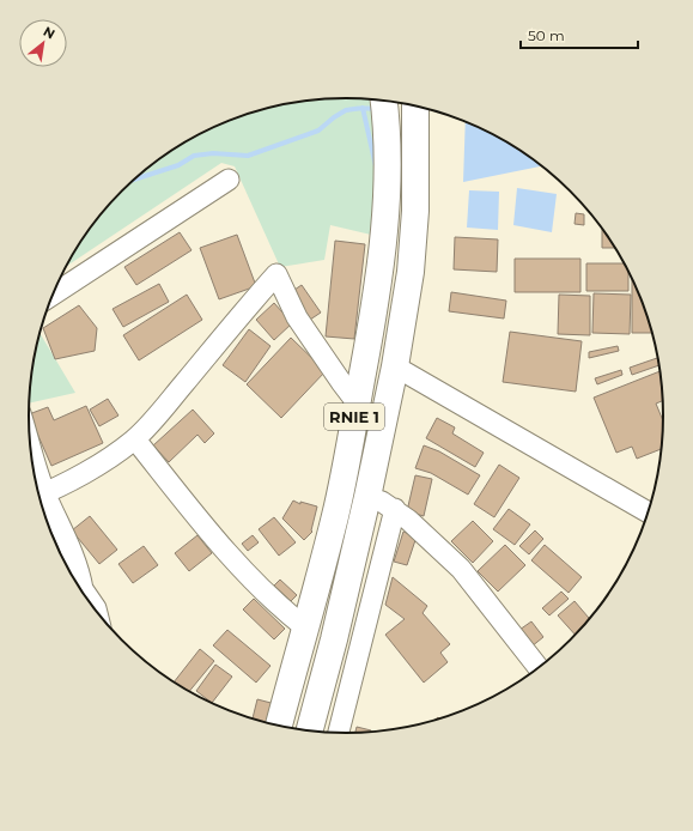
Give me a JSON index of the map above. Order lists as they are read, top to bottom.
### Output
{
  "streets": {
    "highway": ["RNIE 1"]
  },
  "scale_bar": "50 m",
  "north": "top right"
}
